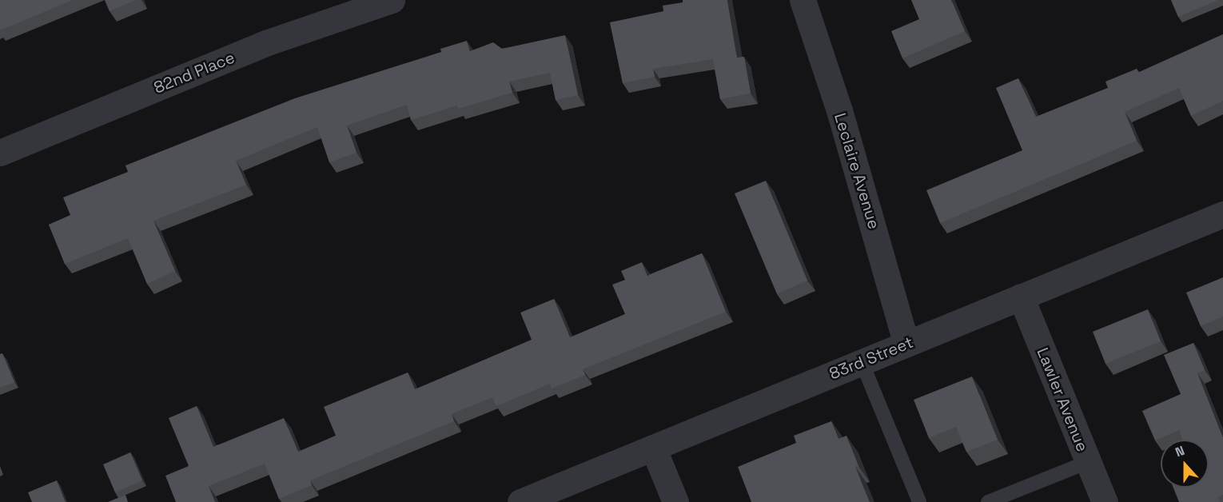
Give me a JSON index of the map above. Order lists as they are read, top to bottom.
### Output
{
  "streets": {
    "street": [
      "82nd Place",
      "Leclaire Avenue",
      "83rd Street",
      "Lawler Avenue"
    ]
  },
  "crossings": [
    ["Leclaire Avenue", "83rd Street"],
    ["83rd Street", "Lawler Avenue"]
  ],
  "north": "top"
}
